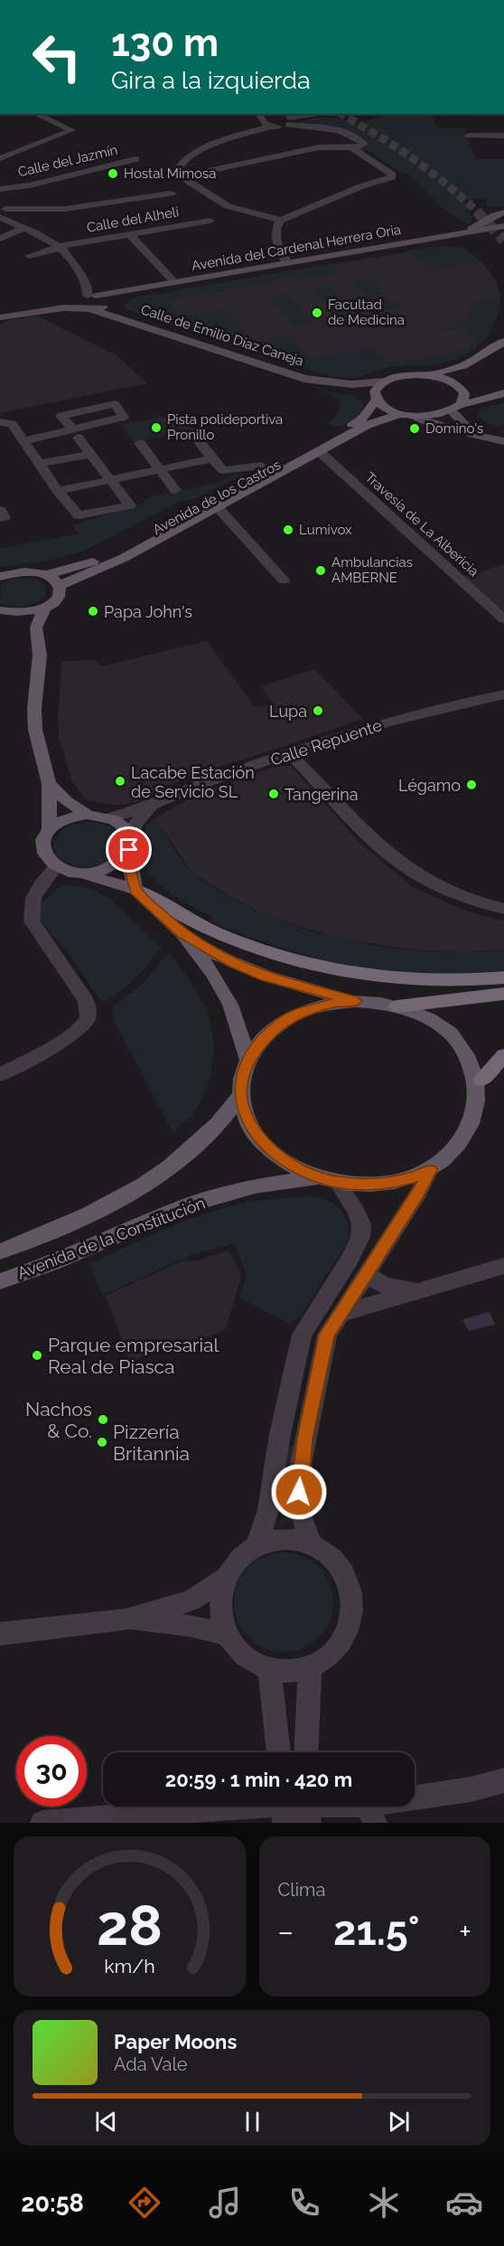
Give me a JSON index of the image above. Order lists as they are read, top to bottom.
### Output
{
  "streets": {
    "main road": [
      "Avenida del Cardenal Herrera Oria",
      "Calle de Emilio Díaz Caneja",
      "Avenida de los Castros",
      "Avenida de la Constitución"
    ],
    "street": [
      "Calle del Jazmín",
      "Calle del Alhelí",
      "Travesía de La Albericia",
      "Calle Repuente"
    ]
  },
  "crossings": [
    ["Avenida del Cardenal Herrera Oria", "Calle de Emilio Díaz Caneja"],
    ["Calle de Emilio Díaz Caneja", "Avenida de los Castros"],
    ["Avenida de los Castros", "Travesía de La Albericia"]
  ],
  "places": [
    "Hostal Mimosa",
    "Facultad de Medicina",
    "Pista polideportiva Pronillo",
    "Domino's",
    "Lumivox",
    "Ambulancias AMBERNE",
    "Papa John's",
    "Lupa",
    "Lacabe Estación de Servicio SL",
    "Légamo",
    "Tangerina",
    "Parque empresarial Real de Piasca",
    "Nachos & Co.",
    "Pizzería Britannia"
  ],
  "page": {
    "turn": ["130 m", "Gira a la izquierda"],
    "limit": "30",
    "trip": "20:59 · 1 min · 420 m",
    "tile": "Clima",
    "heat": ["−", "21.5°", "+"],
    "song": ["Paper Moons", "Ada Vale"],
    "tabs": "20:58",
    "gauge": ["28", "km/h"]
  }
}
